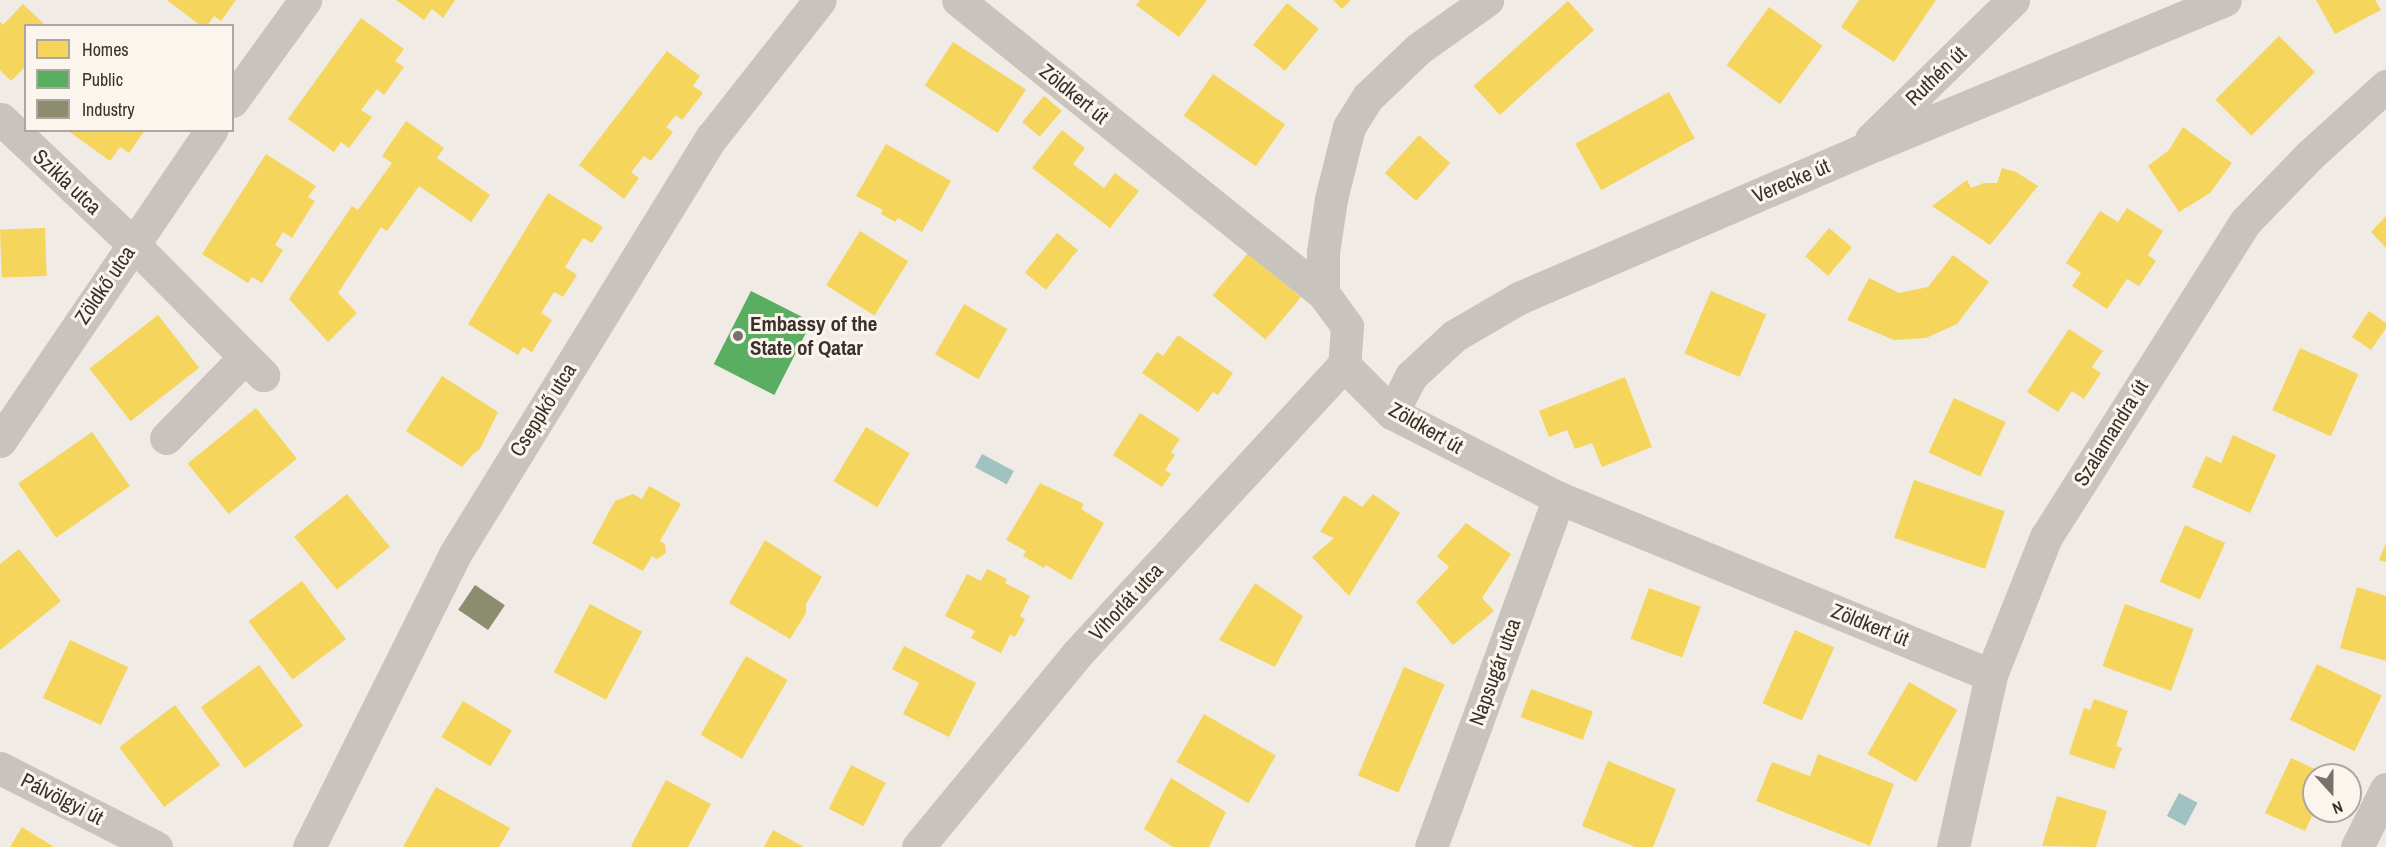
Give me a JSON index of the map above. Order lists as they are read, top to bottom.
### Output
{
  "streets": {
    "street": [
      "Ruthén út",
      "Zöldkert út",
      "Verecke út",
      "Szikla utca",
      "Zöldkő utca",
      "Cseppkő utca",
      "Szalamandra út",
      "Vihorlát utca",
      "Napsugár utca",
      "Pálvölgyi út"
    ]
  },
  "crossings": [
    ["Ruthén út", "Verecke út"],
    ["Zöldkert út", "Verecke út"],
    ["Zöldkert út", "Szalamandra út"],
    ["Zöldkert út", "Vihorlát utca"],
    ["Zöldkert út", "Napsugár utca"],
    ["Szikla utca", "Zöldkő utca"]
  ],
  "places": ["Embassy of the State of Qatar"],
  "legend": ["Homes", "Public", "Industry"],
  "north": "bottom"
}
